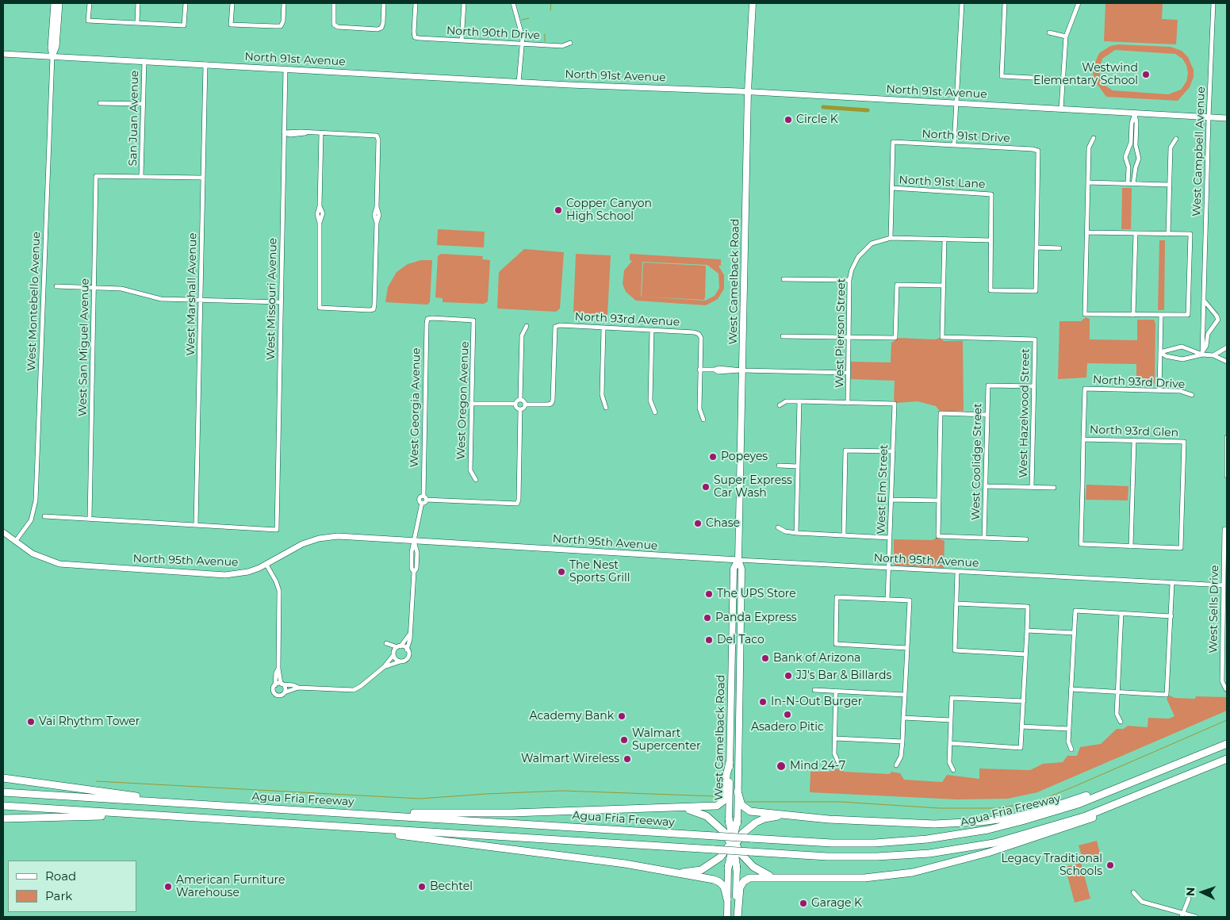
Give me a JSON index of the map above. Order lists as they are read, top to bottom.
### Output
{
  "streets": {
    "highway": ["Agua Fria Freeway"],
    "main road": [
      "North 91st Avenue",
      "West Camelback Road",
      "West Montebello Avenue",
      "North 95th Avenue"
    ],
    "street": [
      "North 90th Drive",
      "San Juan Avenue",
      "North 91st Drive",
      "West Campbell Avenue",
      "North 91st Lane",
      "West Marshall Avenue",
      "West Missouri Avenue",
      "North 93rd Avenue",
      "West Pierson Street",
      "West San Miguel Avenue",
      "North 93rd Drive",
      "West Oregon Avenue",
      "West Georgia Avenue",
      "West Hazelwood Street",
      "North 93rd Glen",
      "West Coolidge Street",
      "West Elm Street",
      "West Sells Drive"
    ]
  },
  "crossings": [
    ["North 91st Avenue", "San Juan Avenue"],
    ["North 91st Avenue", "West Campbell Avenue"],
    ["North 91st Avenue", "West Camelback Road"],
    ["North 91st Avenue", "West Marshall Avenue"],
    ["North 91st Avenue", "West Missouri Avenue"],
    ["North 91st Avenue", "West Montebello Avenue"],
    ["San Juan Avenue", "West San Miguel Avenue"],
    ["North 91st Drive", "North 91st Lane"],
    ["West Camelback Road", "North 95th Avenue"],
    ["West Marshall Avenue", "West Missouri Avenue"],
    ["West Montebello Avenue", "North 95th Avenue"],
    ["West Pierson Street", "West Elm Street"],
    ["North 93rd Drive", "North 93rd Glen"],
    ["West Oregon Avenue", "West Georgia Avenue"],
    ["West Georgia Avenue", "North 95th Avenue"],
    ["West Hazelwood Street", "West Coolidge Street"],
    ["West Elm Street", "North 95th Avenue"],
    ["North 95th Avenue", "West Sells Drive"]
  ],
  "places": [
    "Westwind Elementary School",
    "Circle K",
    "Copper Canyon High School",
    "Popeyes",
    "Super Express Car Wash",
    "Chase",
    "The Nest Sports Grill",
    "The UPS Store",
    "Panda Express",
    "Del Taco",
    "Bank of Arizona",
    "JJ's Bar & Billards",
    "In-N-Out Burger",
    "Asadero Pitic",
    "Academy Bank",
    "Vai Rhythm Tower",
    "Walmart Supercenter",
    "Walmart Wireless",
    "Mind 24-7",
    "Legacy Traditional Schools",
    "American Furniture Warehouse",
    "Bechtel",
    "Garage K"
  ],
  "legend": ["Road", "Park"],
  "north": "left"
}
